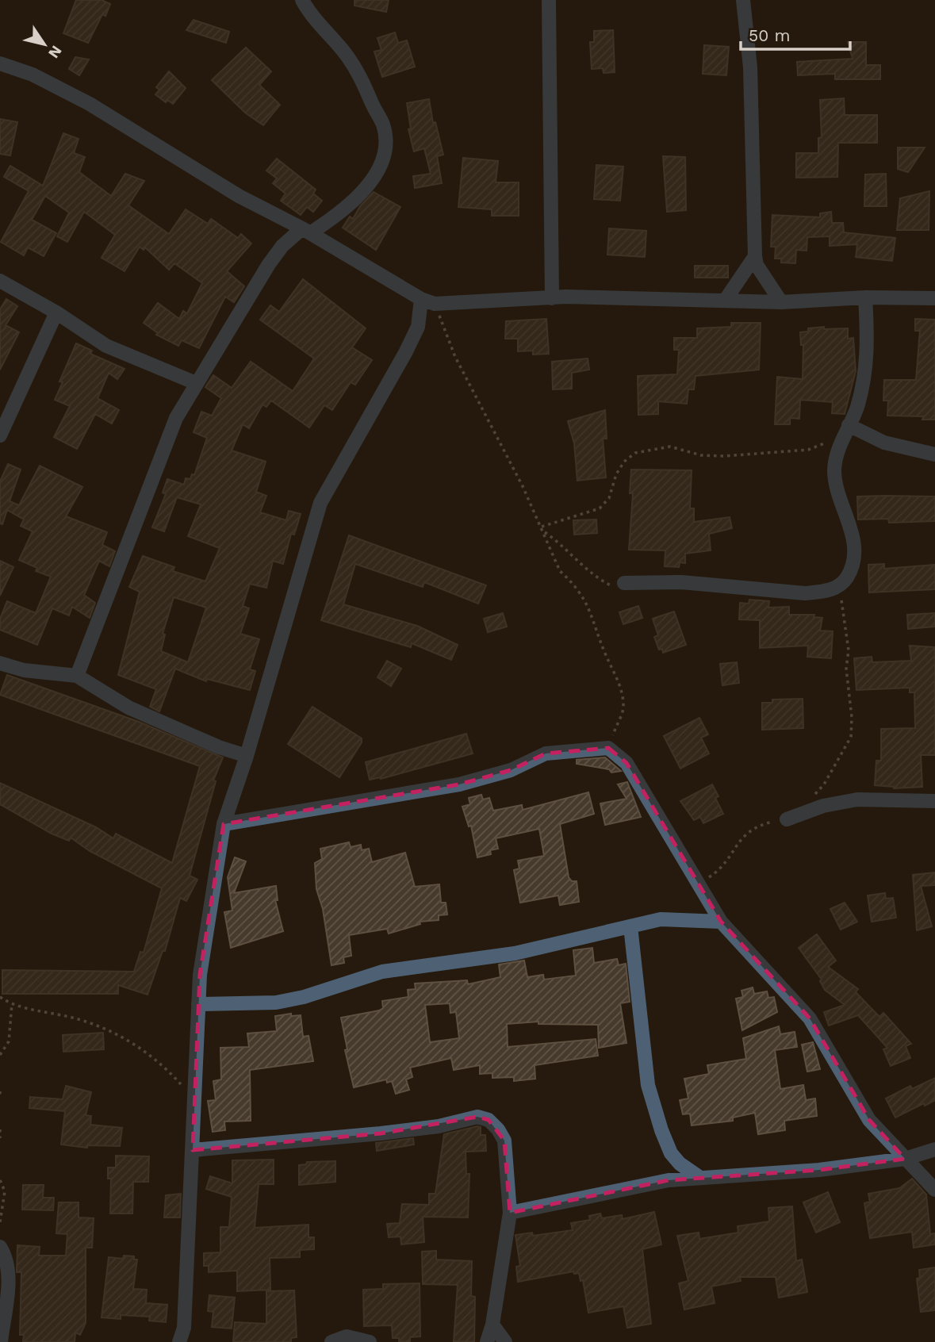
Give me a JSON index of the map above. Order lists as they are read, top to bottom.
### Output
{
  "scale_bar": "50 m",
  "north": "bottom right"
}
